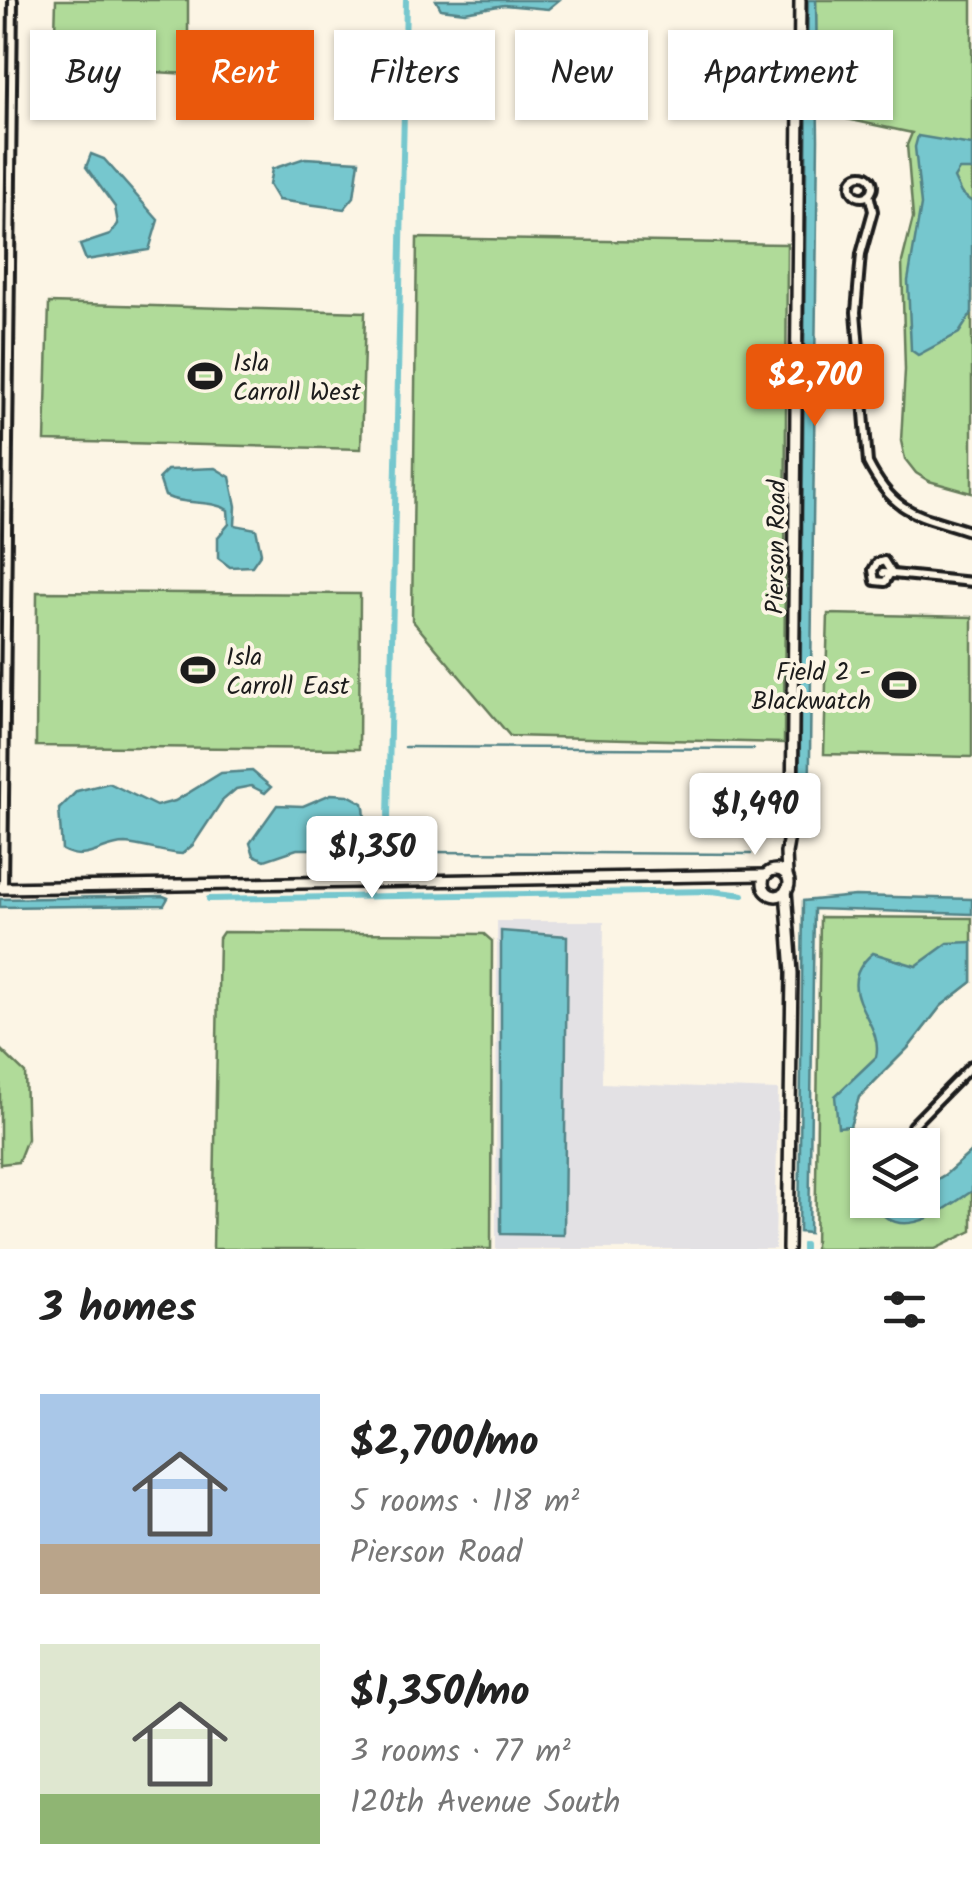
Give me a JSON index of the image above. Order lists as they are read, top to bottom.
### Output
{
  "streets": {
    "street": ["Pierson Road"]
  },
  "places": {
    "sports": ["Isla Carroll West", "Isla Carroll East", "Field 2 - Blackwatch"]
  },
  "page": {
    "chip": [
      "Buy",
      "Rent",
      "Filters",
      "New",
      "Apartment"
    ],
    "price": ["$2,700", "$1,490", "$1,350"],
    "heading": "3 homes",
    "list": [
      {
        "name": "$2,700/mo",
        "note": "5 rooms · 118 m² · Pierson Road"
      },
      {
        "name": "$1,350/mo",
        "note": "3 rooms · 77 m² · 120th Avenue South"
      }
    ]
  }
}
